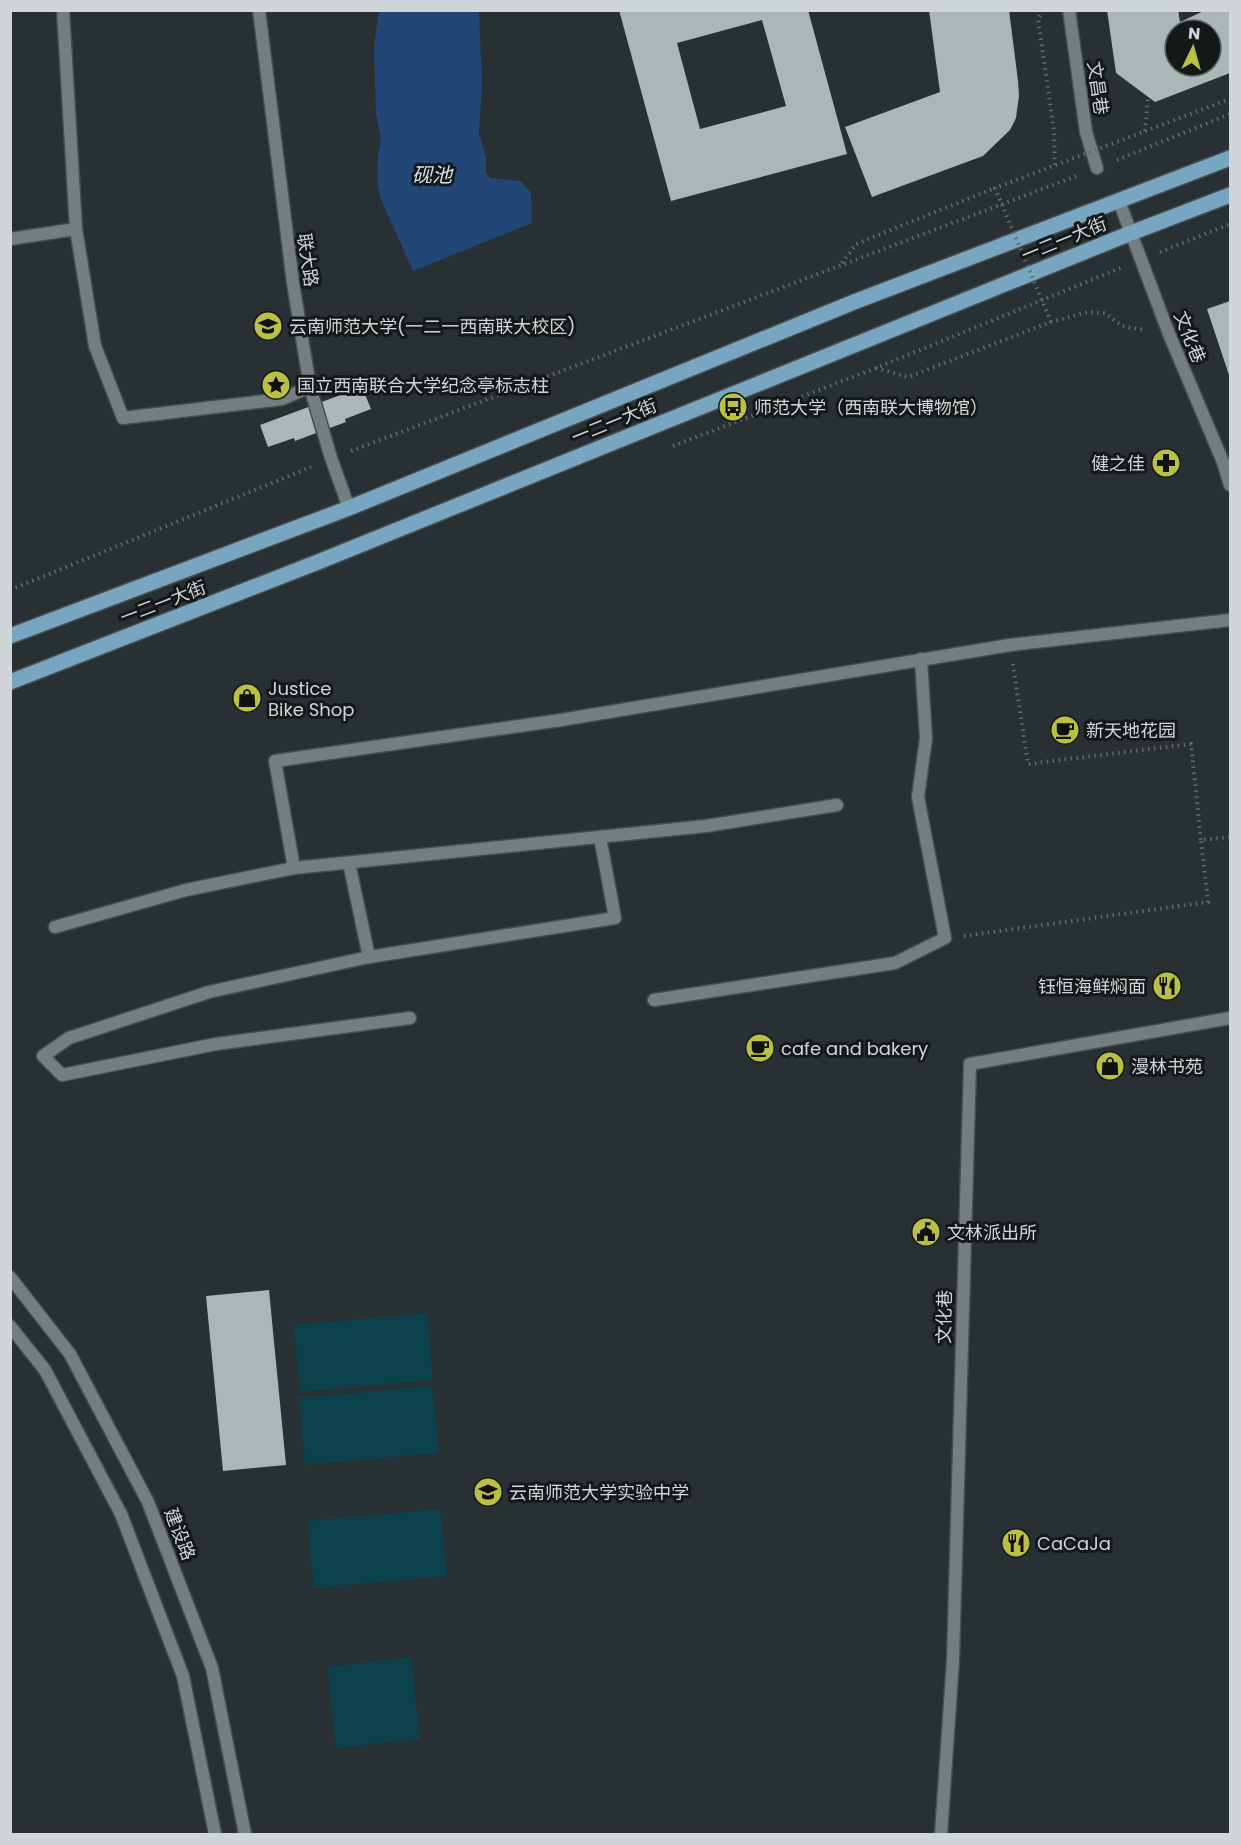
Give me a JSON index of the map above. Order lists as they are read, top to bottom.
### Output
{
  "streets": {
    "main road": ["一二一大街"],
    "street": [
      "文昌巷",
      "联大路",
      "文化巷",
      "建设路"
    ]
  },
  "crossings": [
    ["一二一大街", "联大路"],
    ["一二一大街", "文化巷"]
  ],
  "water": ["砚池"],
  "places": {
    "school or university": ["云南师范大学(一二一西南联大校区)", "云南师范大学实验中学"],
    "place": ["国立西南联合大学纪念亭标志柱"],
    "bus stop": ["师范大学（西南联大博物馆）"],
    "pharmacy": ["健之佳"],
    "shop": ["Justice Bike Shop", "漫林书苑"],
    "cafe": ["新天地花园", "cafe and bakery"],
    "restaurant": ["钰恒海鲜焖面", "CaCaJa"],
    "public building": ["文林派出所"]
  },
  "north": "top"
}
